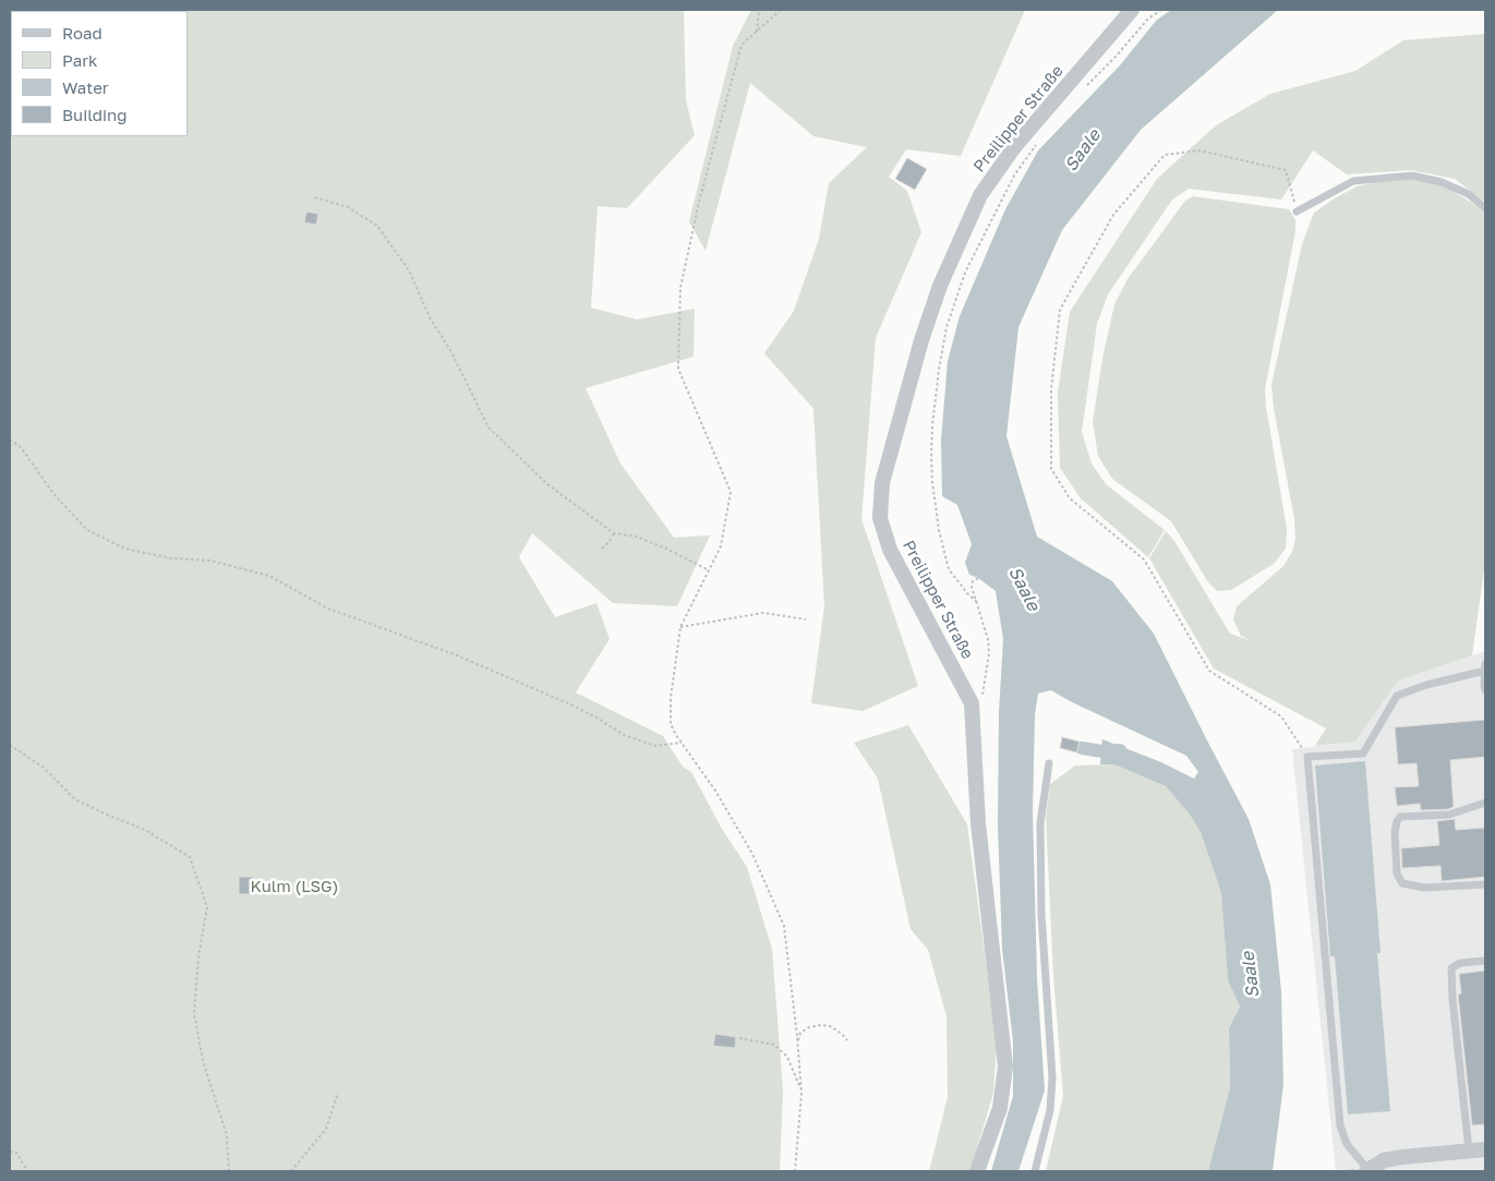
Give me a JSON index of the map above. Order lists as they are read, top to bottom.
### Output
{
  "streets": {
    "street": ["Preilipper Straße"]
  },
  "water": ["Saale"],
  "parks": ["Kulm (LSG)"],
  "legend": [
    "Road",
    "Park",
    "Water",
    "Building"
  ]
}
